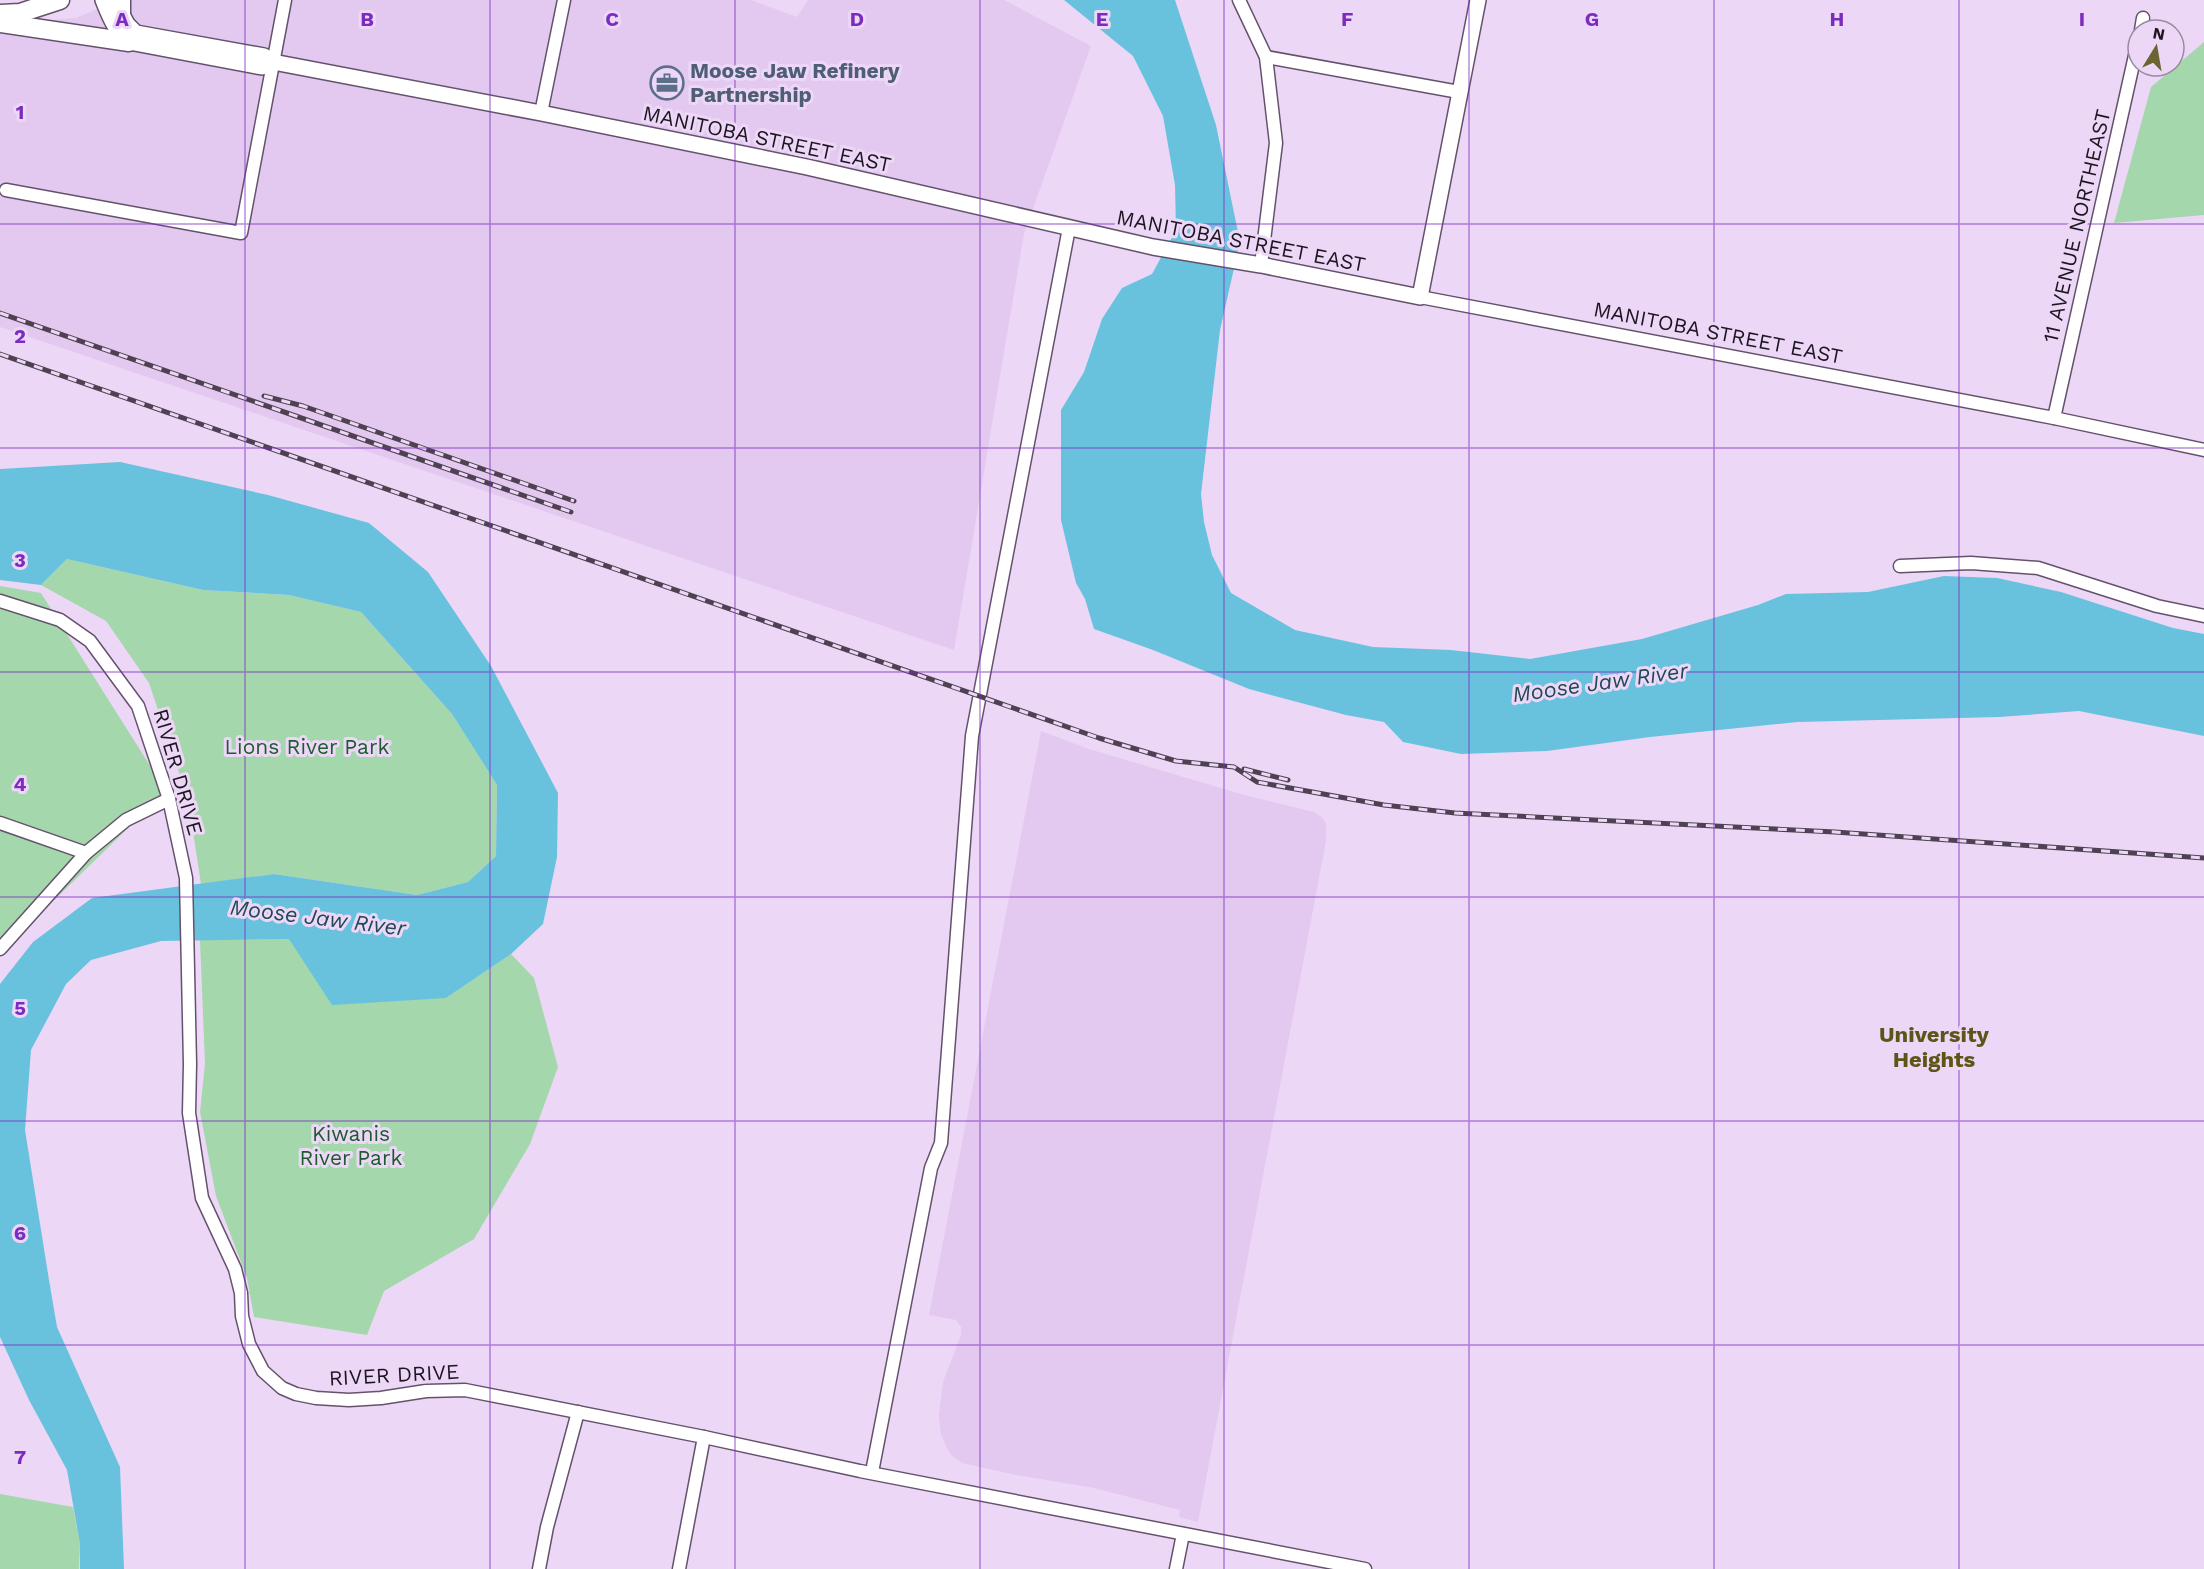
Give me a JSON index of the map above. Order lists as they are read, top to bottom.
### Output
{
  "streets": {
    "street": ["MANITOBA STREET EAST", "11 AVENUE NORTHEAST", "RIVER DRIVE"]
  },
  "crossings": [
    ["MANITOBA STREET EAST", "11 AVENUE NORTHEAST"]
  ],
  "districts": ["University Heights"],
  "water": ["Moose Jaw River"],
  "parks": ["Lions River Park", "Kiwanis River Park"],
  "places": {
    "office": ["Moose Jaw Refinery Partnership"]
  },
  "north": "top",
  "grid": {
    "columns": [
      "A",
      "B",
      "C",
      "D",
      "E",
      "F",
      "G",
      "H",
      "I"
    ],
    "rows": [
      "1",
      "2",
      "3",
      "4",
      "5",
      "6",
      "7"
    ]
  }
}
